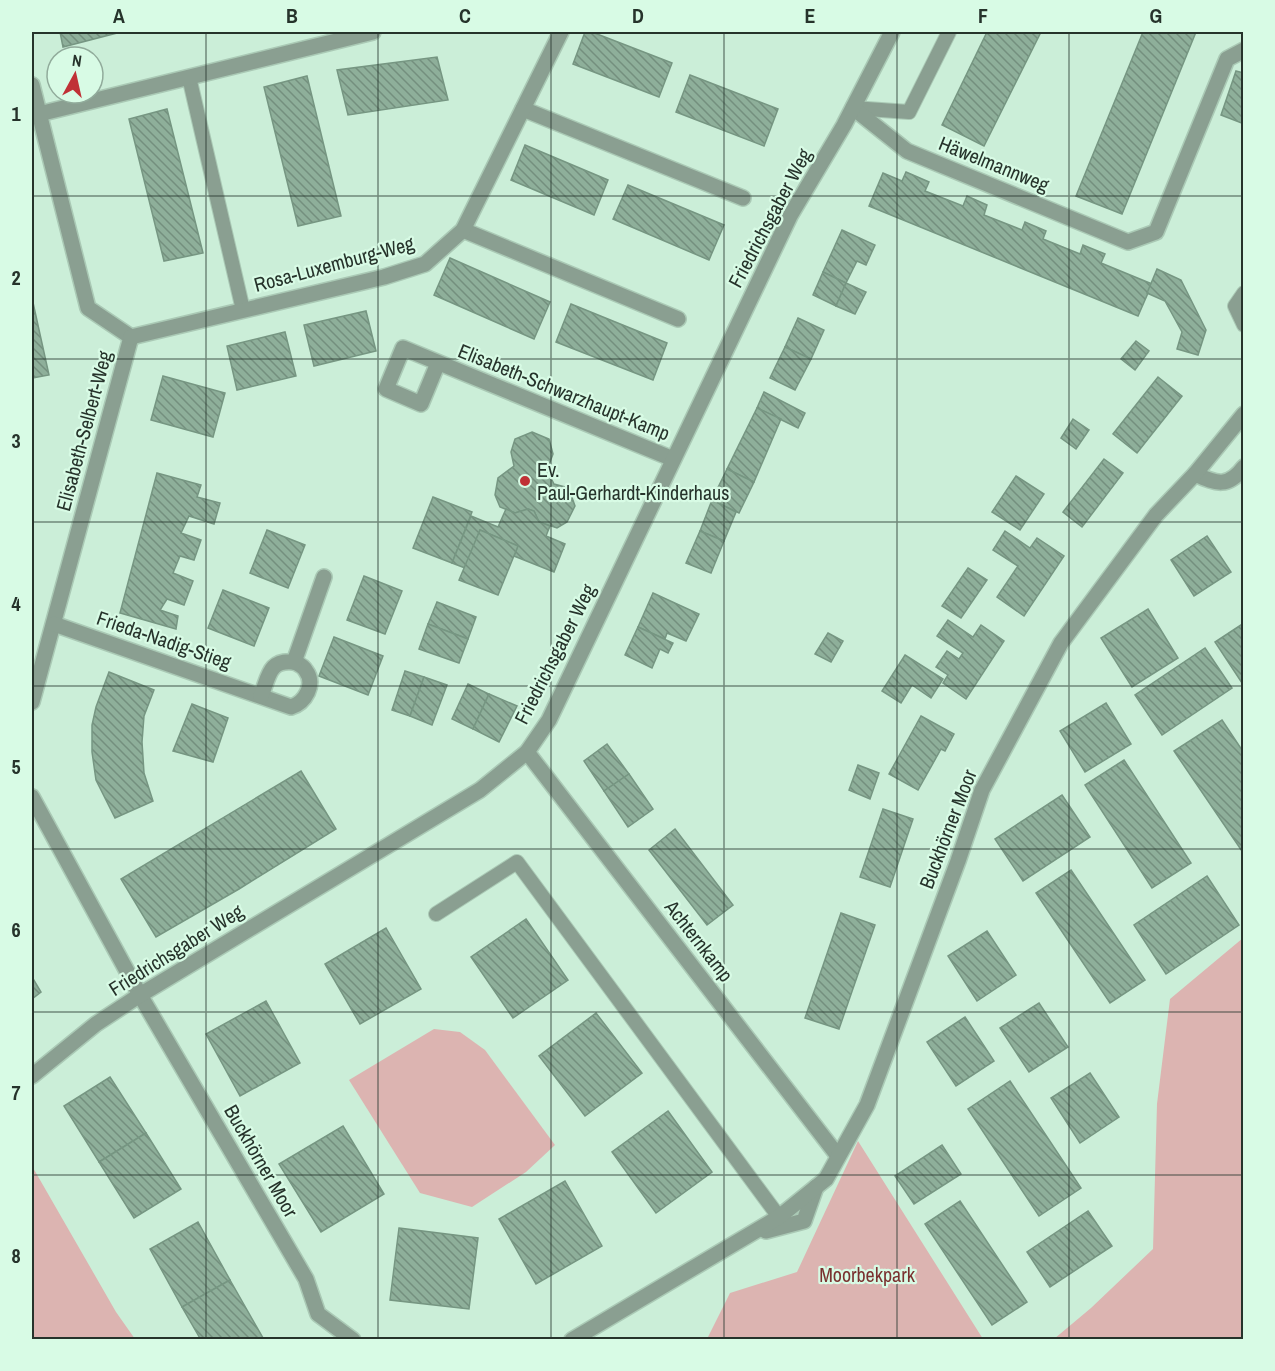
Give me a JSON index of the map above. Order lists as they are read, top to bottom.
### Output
{
  "streets": {
    "street": [
      "Häwelmannweg",
      "Friedrichsgaber Weg",
      "Rosa-Luxemburg-Weg",
      "Elisabeth-Schwarzhaupt-Kamp",
      "Elisabeth-Selbert-Weg",
      "Frieda-Nadig-Stieg",
      "Buckhörner Moor",
      "Achternkamp"
    ]
  },
  "crossings": [
    ["Häwelmannweg", "Friedrichsgaber Weg"],
    ["Friedrichsgaber Weg", "Elisabeth-Schwarzhaupt-Kamp"],
    ["Friedrichsgaber Weg", "Buckhörner Moor"],
    ["Friedrichsgaber Weg", "Achternkamp"],
    ["Rosa-Luxemburg-Weg", "Elisabeth-Selbert-Weg"],
    ["Elisabeth-Selbert-Weg", "Frieda-Nadig-Stieg"],
    ["Buckhörner Moor", "Achternkamp"]
  ],
  "parks": ["Moorbekpark"],
  "places": ["Ev. Paul-Gerhardt-Kinderhaus"],
  "north": "top",
  "grid": {
    "columns": [
      "A",
      "B",
      "C",
      "D",
      "E",
      "F",
      "G"
    ],
    "rows": [
      "1",
      "2",
      "3",
      "4",
      "5",
      "6",
      "7",
      "8"
    ]
  }
}
